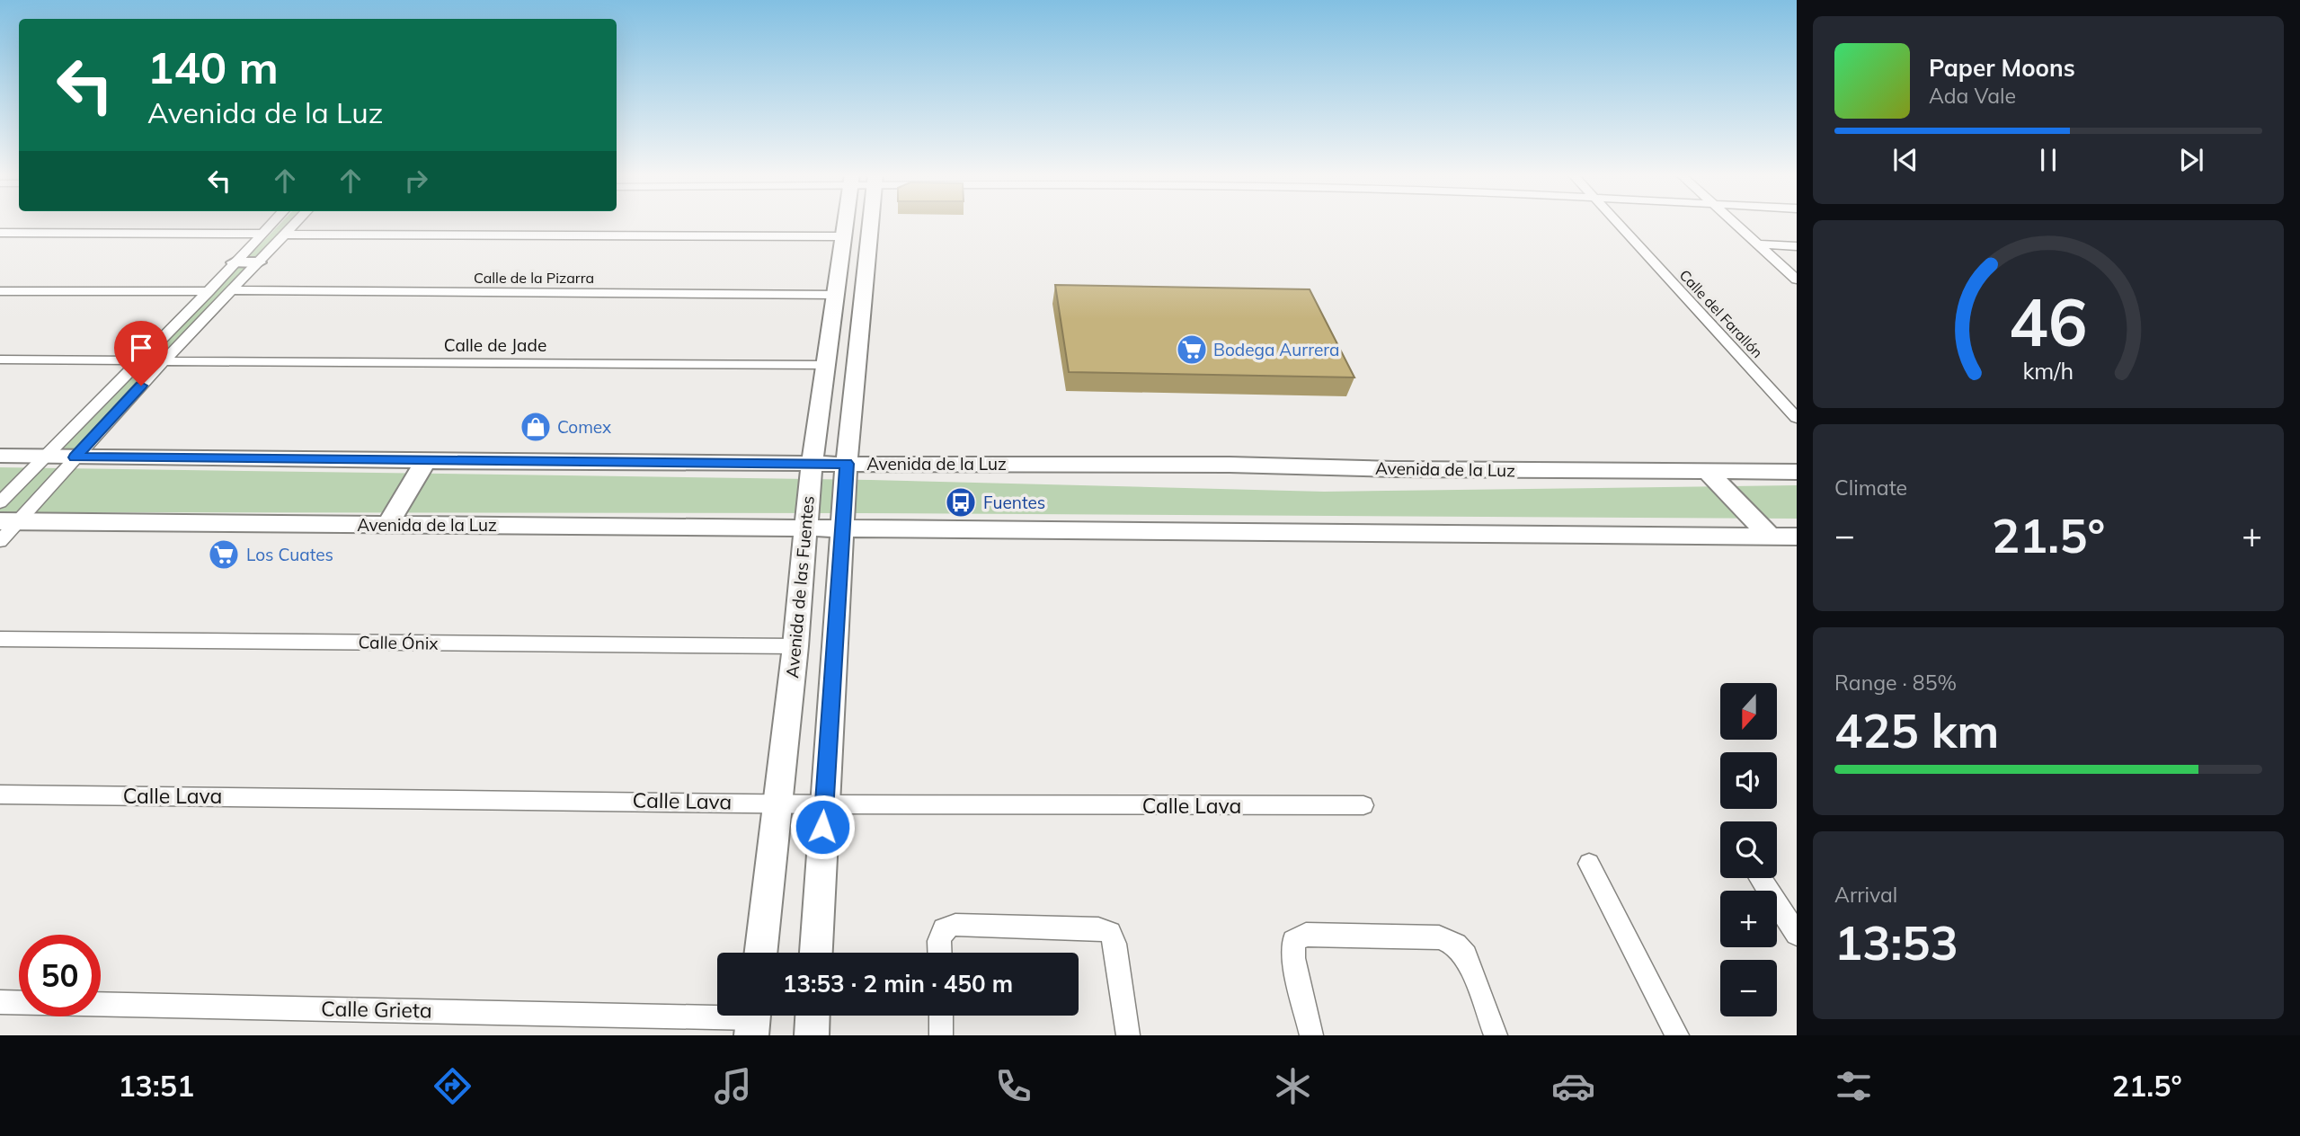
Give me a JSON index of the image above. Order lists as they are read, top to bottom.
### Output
{
  "streets": {
    "main road": ["Avenida de la Luz", "Avenida de las Fuentes"],
    "street": [
      "Calle de la Pizarra",
      "Calle del Farallón",
      "Calle de Jade",
      "Calle Ónix",
      "Calle Lava",
      "Calle Grieta"
    ]
  },
  "crossings": [
    ["Calle de la Pizarra", "Avenida de las Fuentes"],
    ["Calle de Jade", "Avenida de las Fuentes"],
    ["Avenida de la Luz", "Avenida de las Fuentes"],
    ["Avenida de las Fuentes", "Calle Ónix"],
    ["Avenida de las Fuentes", "Calle Lava"]
  ],
  "places": {
    "supermarket": ["Bodega Aurrera", "Los Cuates"],
    "shop": ["Comex"],
    "bus stop": ["Fuentes"]
  },
  "north": "bottom",
  "page": {
    "turn": ["140 m", "Avenida de la Luz"],
    "song": ["Paper Moons", "Ada Vale"],
    "tile": [
      "Climate",
      ["Range · 85%", "425 km"],
      ["Arrival", "13:53"]
    ],
    "heat": ["−", "21.5°", "+"],
    "map_buttons": ["+", "−"],
    "limit": "50",
    "trip": "13:53 · 2 min · 450 m",
    "tabs": ["13:51", "21.5°"],
    "gauge": ["46", "km/h"]
  }
}
